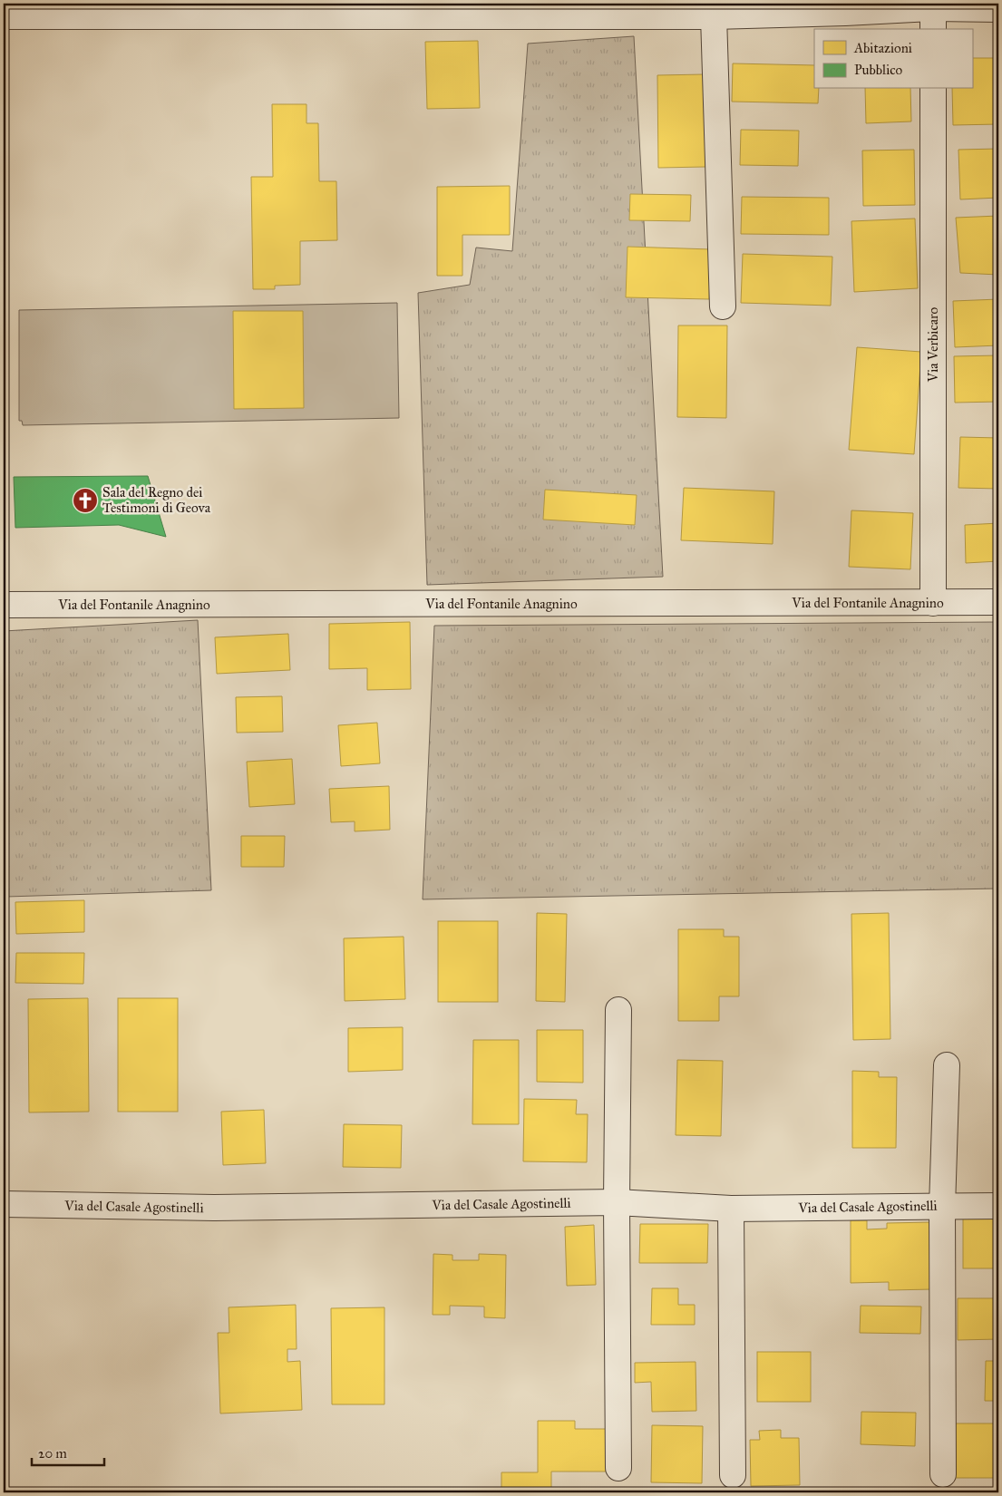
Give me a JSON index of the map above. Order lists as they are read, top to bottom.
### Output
{
  "streets": {
    "street": ["Via Verbicaro", "Via del Fontanile Anagnino", "Via del Casale Agostinelli"]
  },
  "crossings": [
    ["Via Verbicaro", "Via del Fontanile Anagnino"]
  ],
  "places": {
    "church": ["Sala del Regno dei Testimoni di Geova"]
  },
  "legend": ["Abitazioni", "Pubblico"],
  "scale_bar": "20 m"
}
